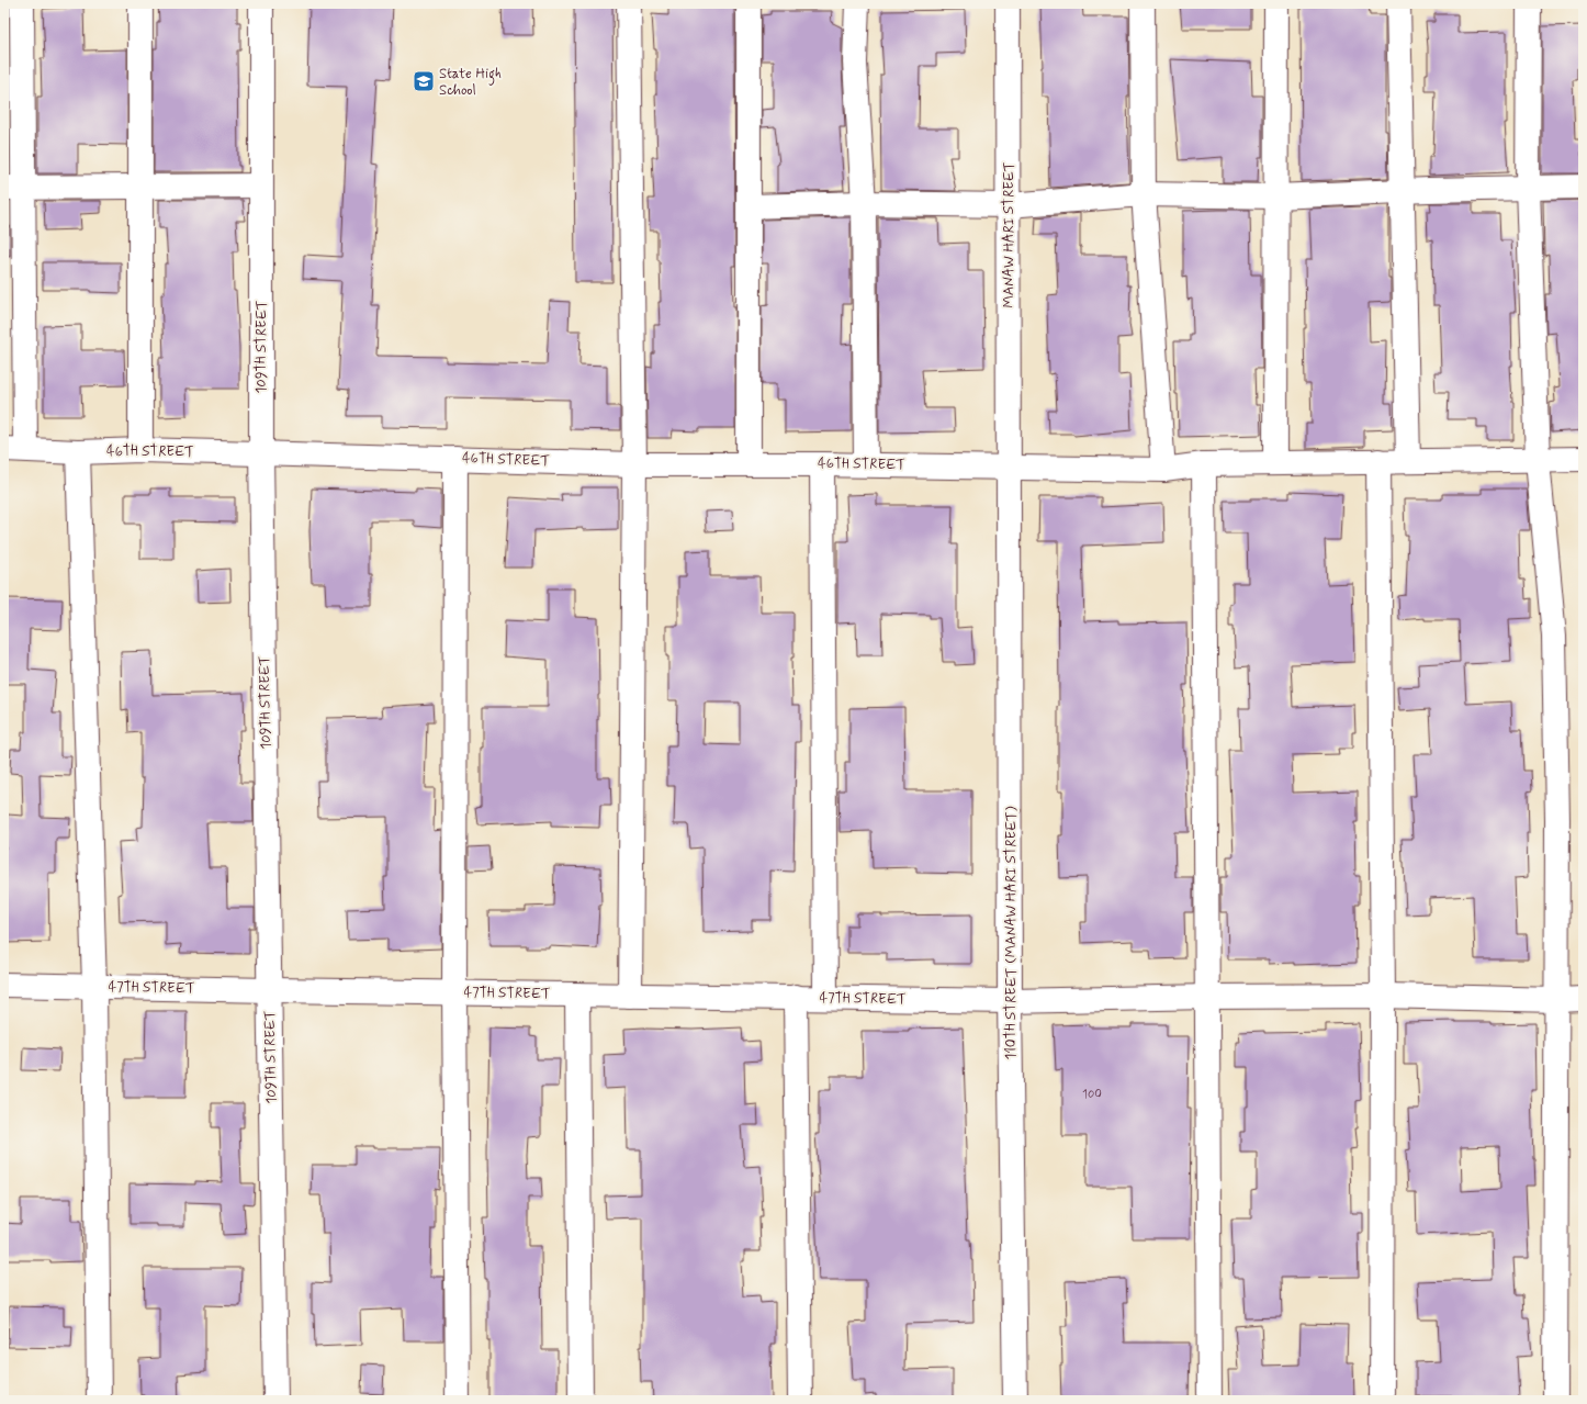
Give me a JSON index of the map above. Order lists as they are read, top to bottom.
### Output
{
  "streets": {
    "street": [
      "MANAW HARI STREET",
      "109TH STREET",
      "46TH STREET",
      "110TH STREET (MANAW HARI STREET)",
      "47TH STREET"
    ]
  },
  "crossings": [
    ["MANAW HARI STREET", "46TH STREET"],
    ["MANAW HARI STREET", "110TH STREET (MANAW HARI STREET)"],
    ["109TH STREET", "46TH STREET"],
    ["109TH STREET", "47TH STREET"],
    ["46TH STREET", "110TH STREET (MANAW HARI STREET)"],
    ["110TH STREET (MANAW HARI STREET)", "47TH STREET"]
  ],
  "places": {
    "school or university": ["State High School"]
  },
  "house_numbers": ["100"]
}
